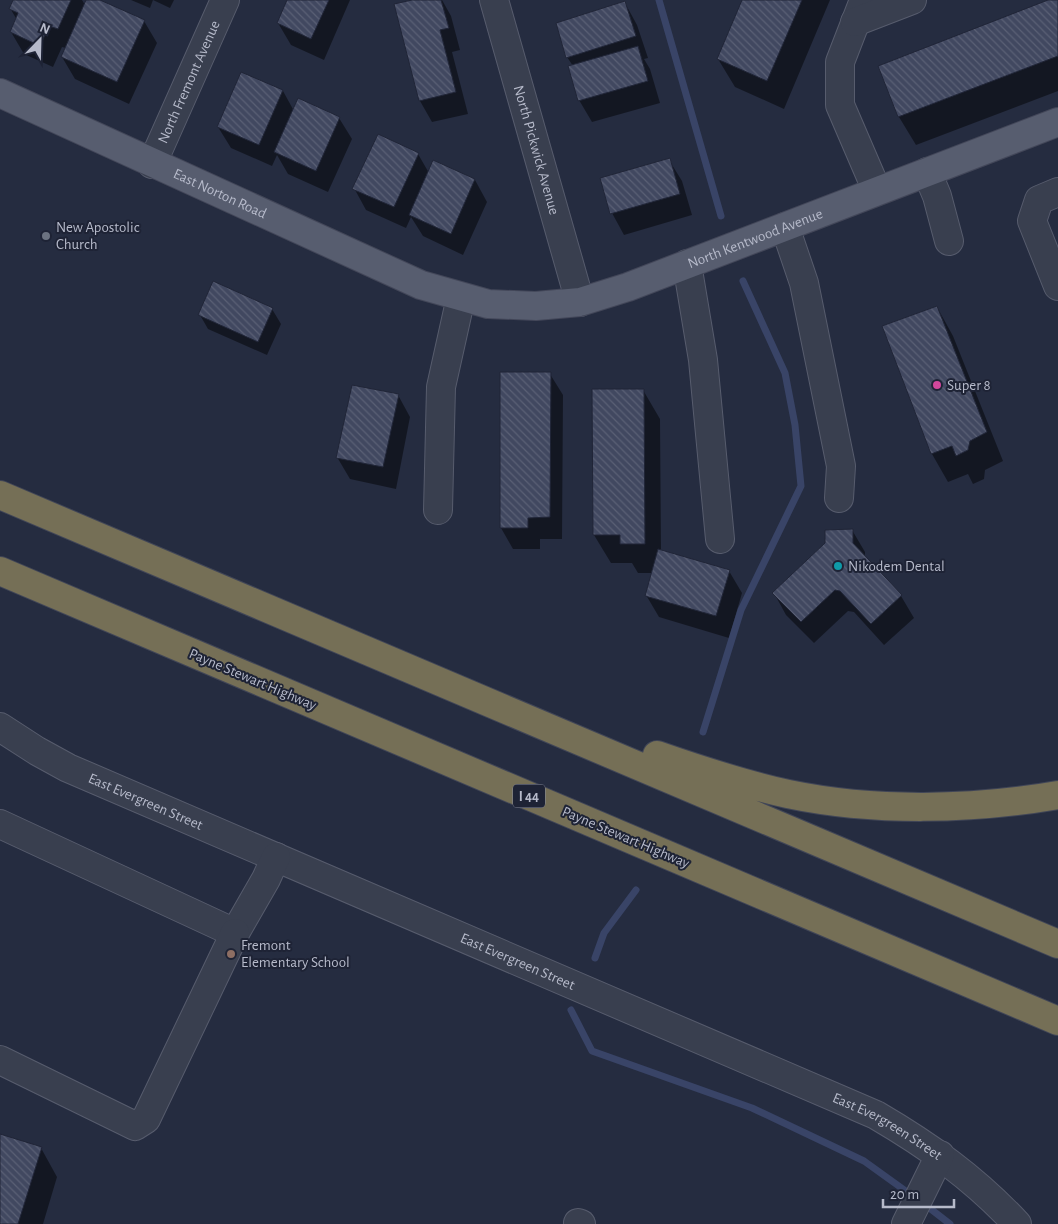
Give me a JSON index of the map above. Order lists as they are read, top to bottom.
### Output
{
  "streets": {
    "highway": ["Payne Stewart Highway", "I 44"],
    "main road": ["East Norton Road", "North Kentwood Avenue"],
    "street": ["North Fremont Avenue", "North Pickwick Avenue", "East Evergreen Street"]
  },
  "crossings": [
    ["North Fremont Avenue", "East Norton Road"],
    ["North Pickwick Avenue", "North Kentwood Avenue"],
    ["East Norton Road", "North Kentwood Avenue"]
  ],
  "places": [
    "New Apostolic Church",
    "Super 8",
    "Nikodem Dental",
    "Fremont Elementary School"
  ],
  "scale_bar": "20 m",
  "north": "top right"
}
